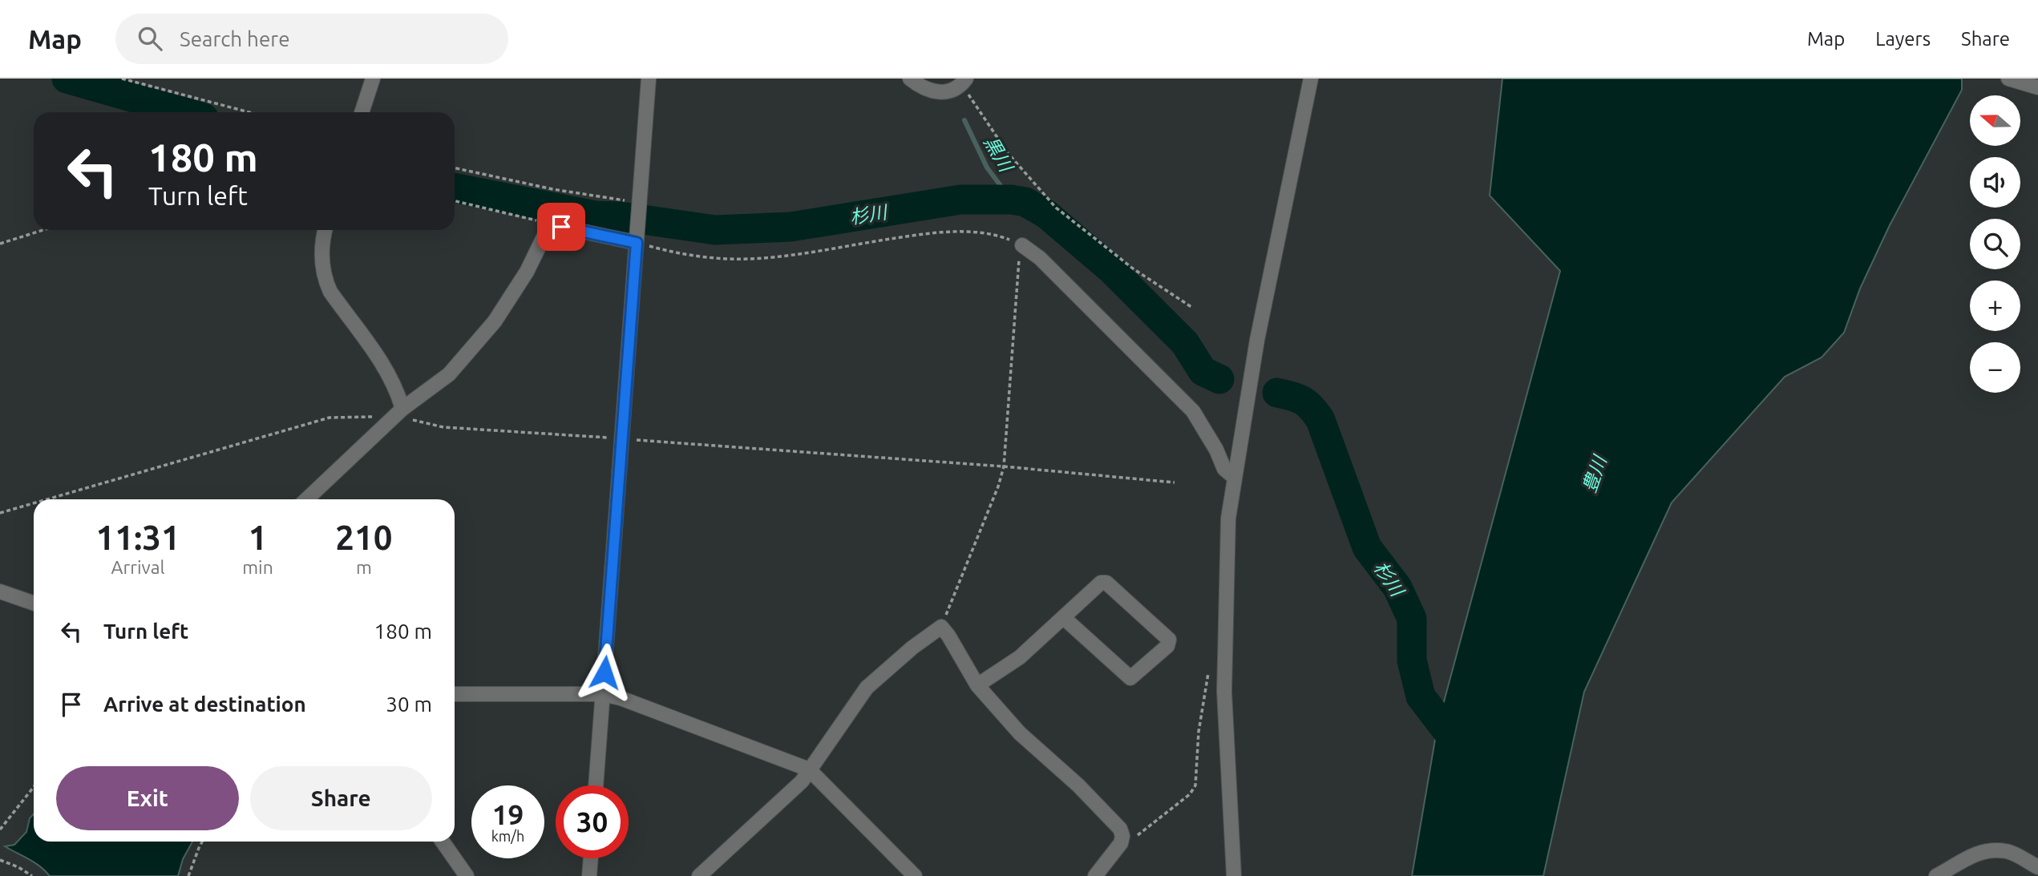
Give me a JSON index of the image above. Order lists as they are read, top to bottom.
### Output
{
  "water": ["黒川", "杉川", "豊川"],
  "north": "left",
  "page": {
    "header": "Map",
    "search": "Search here",
    "nav": ["Map", "Layers", "Share"],
    "map_buttons": ["+", "−"],
    "turn": ["180 m", "Turn left"],
    "eta": [
      "11:31",
      "Arrival",
      "1",
      "min",
      "210",
      "m"
    ],
    "list": [
      {
        "name": "Turn left",
        "value": "180 m"
      },
      {
        "name": "Arrive at destination",
        "value": "30 m"
      }
    ],
    "buttons": ["Exit", "Share"],
    "speed": "19 km/h",
    "limit": "30"
  }
}
